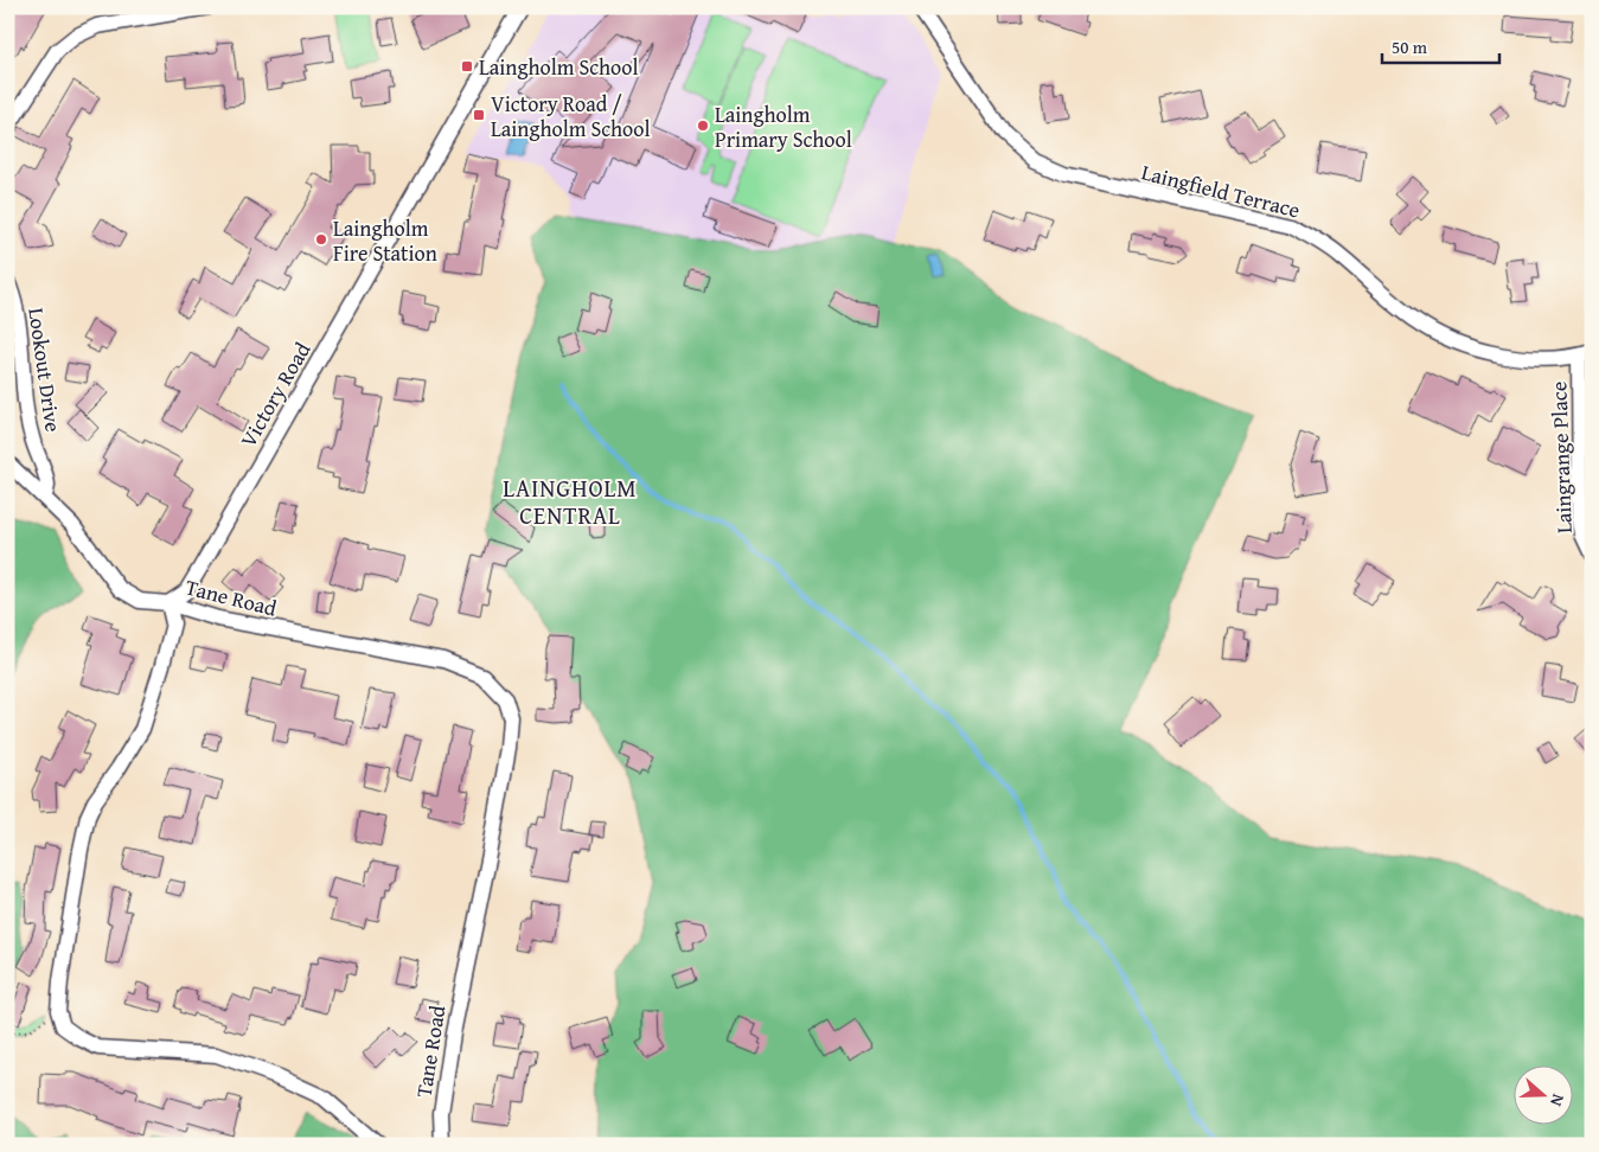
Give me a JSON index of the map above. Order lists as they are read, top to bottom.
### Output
{
  "streets": {
    "street": [
      "Laingfield Terrace",
      "Lookout Drive",
      "Victory Road",
      "Laingrange Place",
      "Tane Road"
    ]
  },
  "crossings": [
    ["Laingfield Terrace", "Laingrange Place"],
    ["Victory Road", "Tane Road"]
  ],
  "districts": ["LAINGHOLM CENTRAL"],
  "places": {
    "transit": ["Laingholm School", "Victory Road / Laingholm School"],
    "other": ["Laingholm Primary School", "Laingholm Fire Station"]
  },
  "scale_bar": "50 m",
  "north": "right"
}
